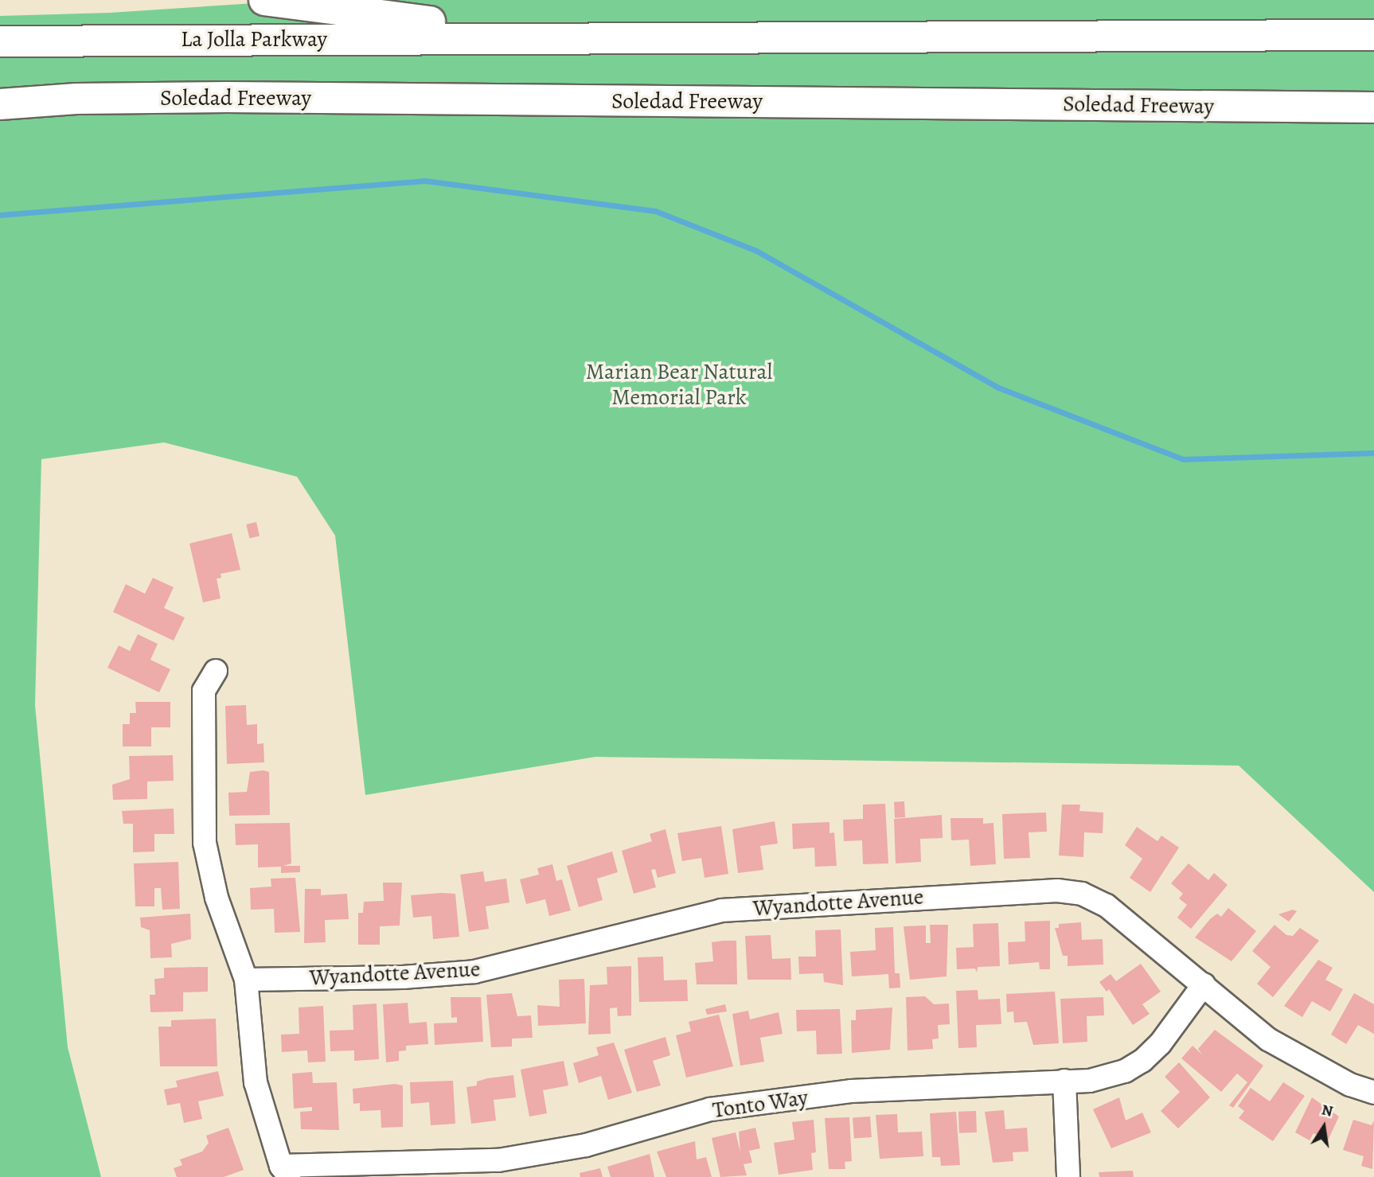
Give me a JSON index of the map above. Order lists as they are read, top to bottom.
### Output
{
  "streets": {
    "highway": ["La Jolla Parkway", "Soledad Freeway"],
    "street": ["Wyandotte Avenue", "Tonto Way"]
  },
  "crossings": [
    ["Wyandotte Avenue", "Tonto Way"]
  ],
  "parks": ["Marian Bear Natural Memorial Park"],
  "north": "top"
}
